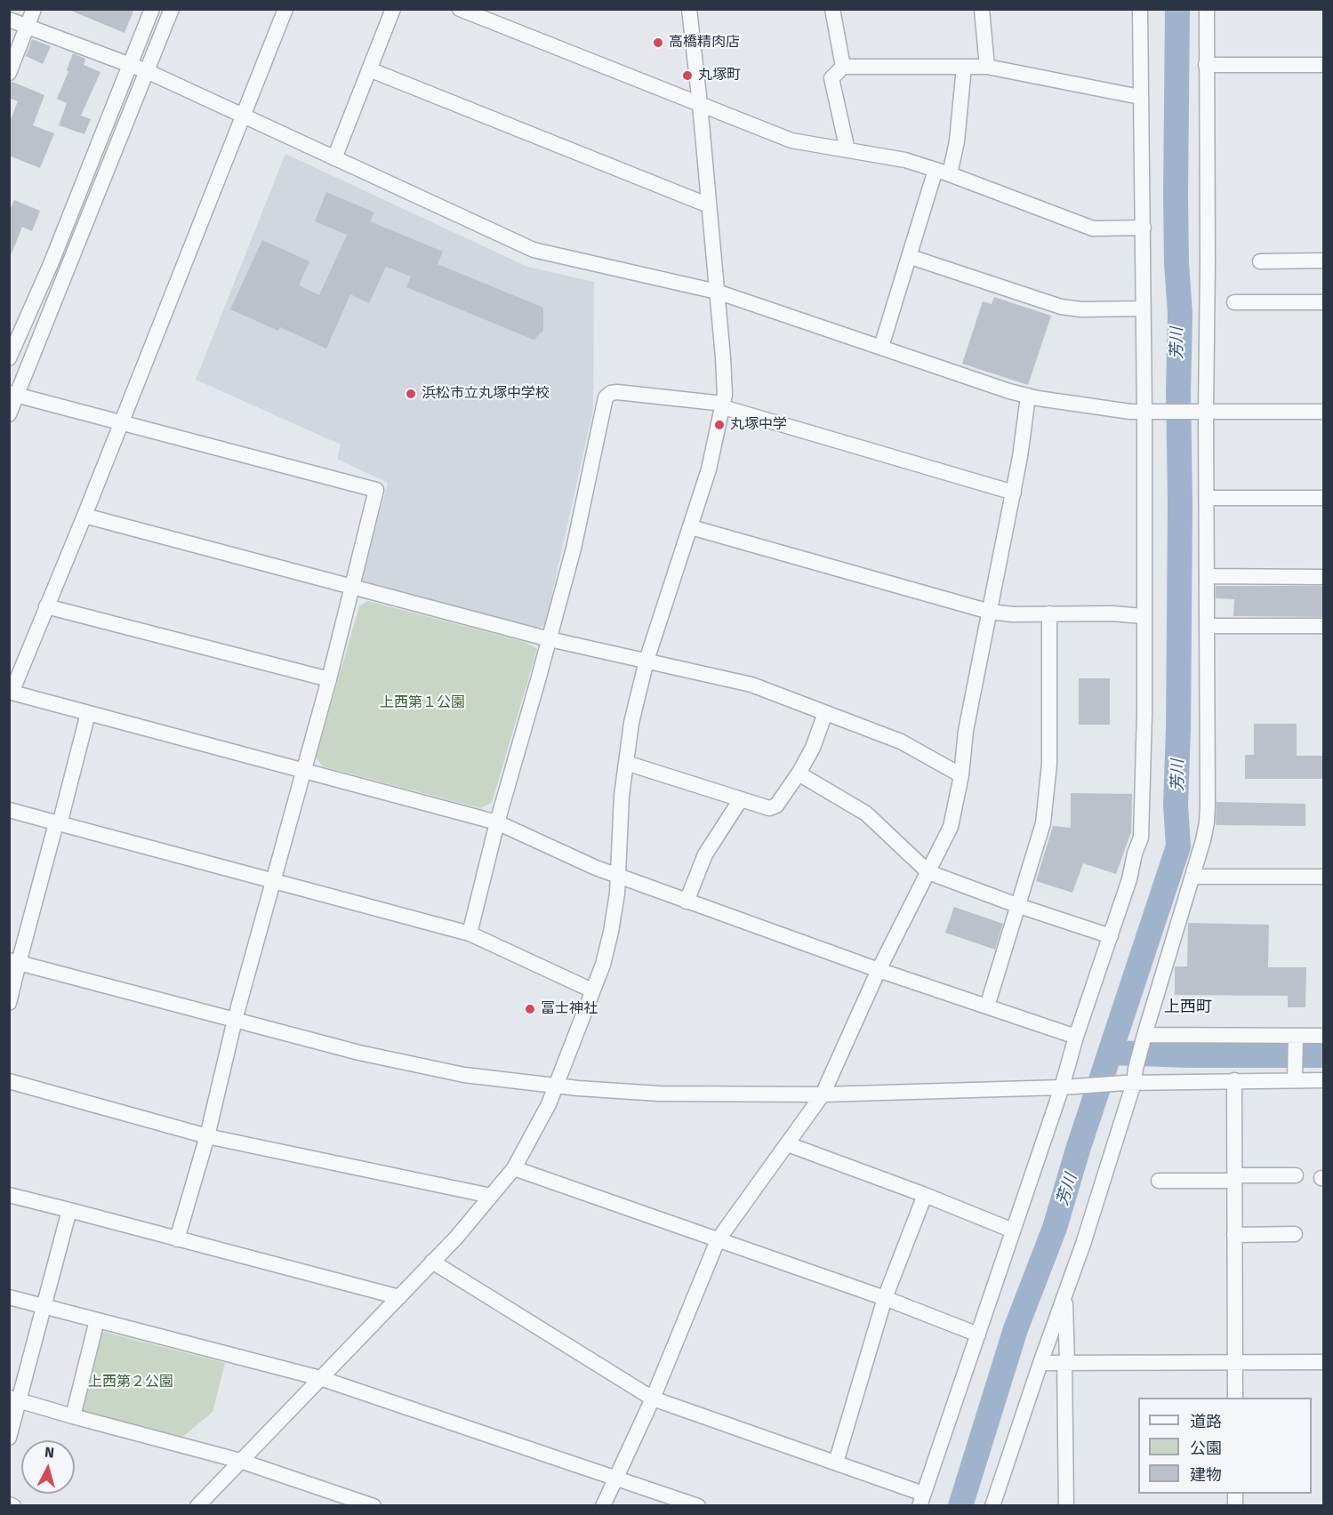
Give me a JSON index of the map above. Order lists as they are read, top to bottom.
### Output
{
  "districts": ["上西町"],
  "water": ["芳川"],
  "parks": ["上西第１公園", "上西第２公園"],
  "places": [
    "高橋精肉店",
    "丸塚町",
    "浜松市立丸塚中学校",
    "丸塚中学",
    "冨士神社"
  ],
  "legend": ["道路", "公園", "建物"],
  "north": "top"
}
